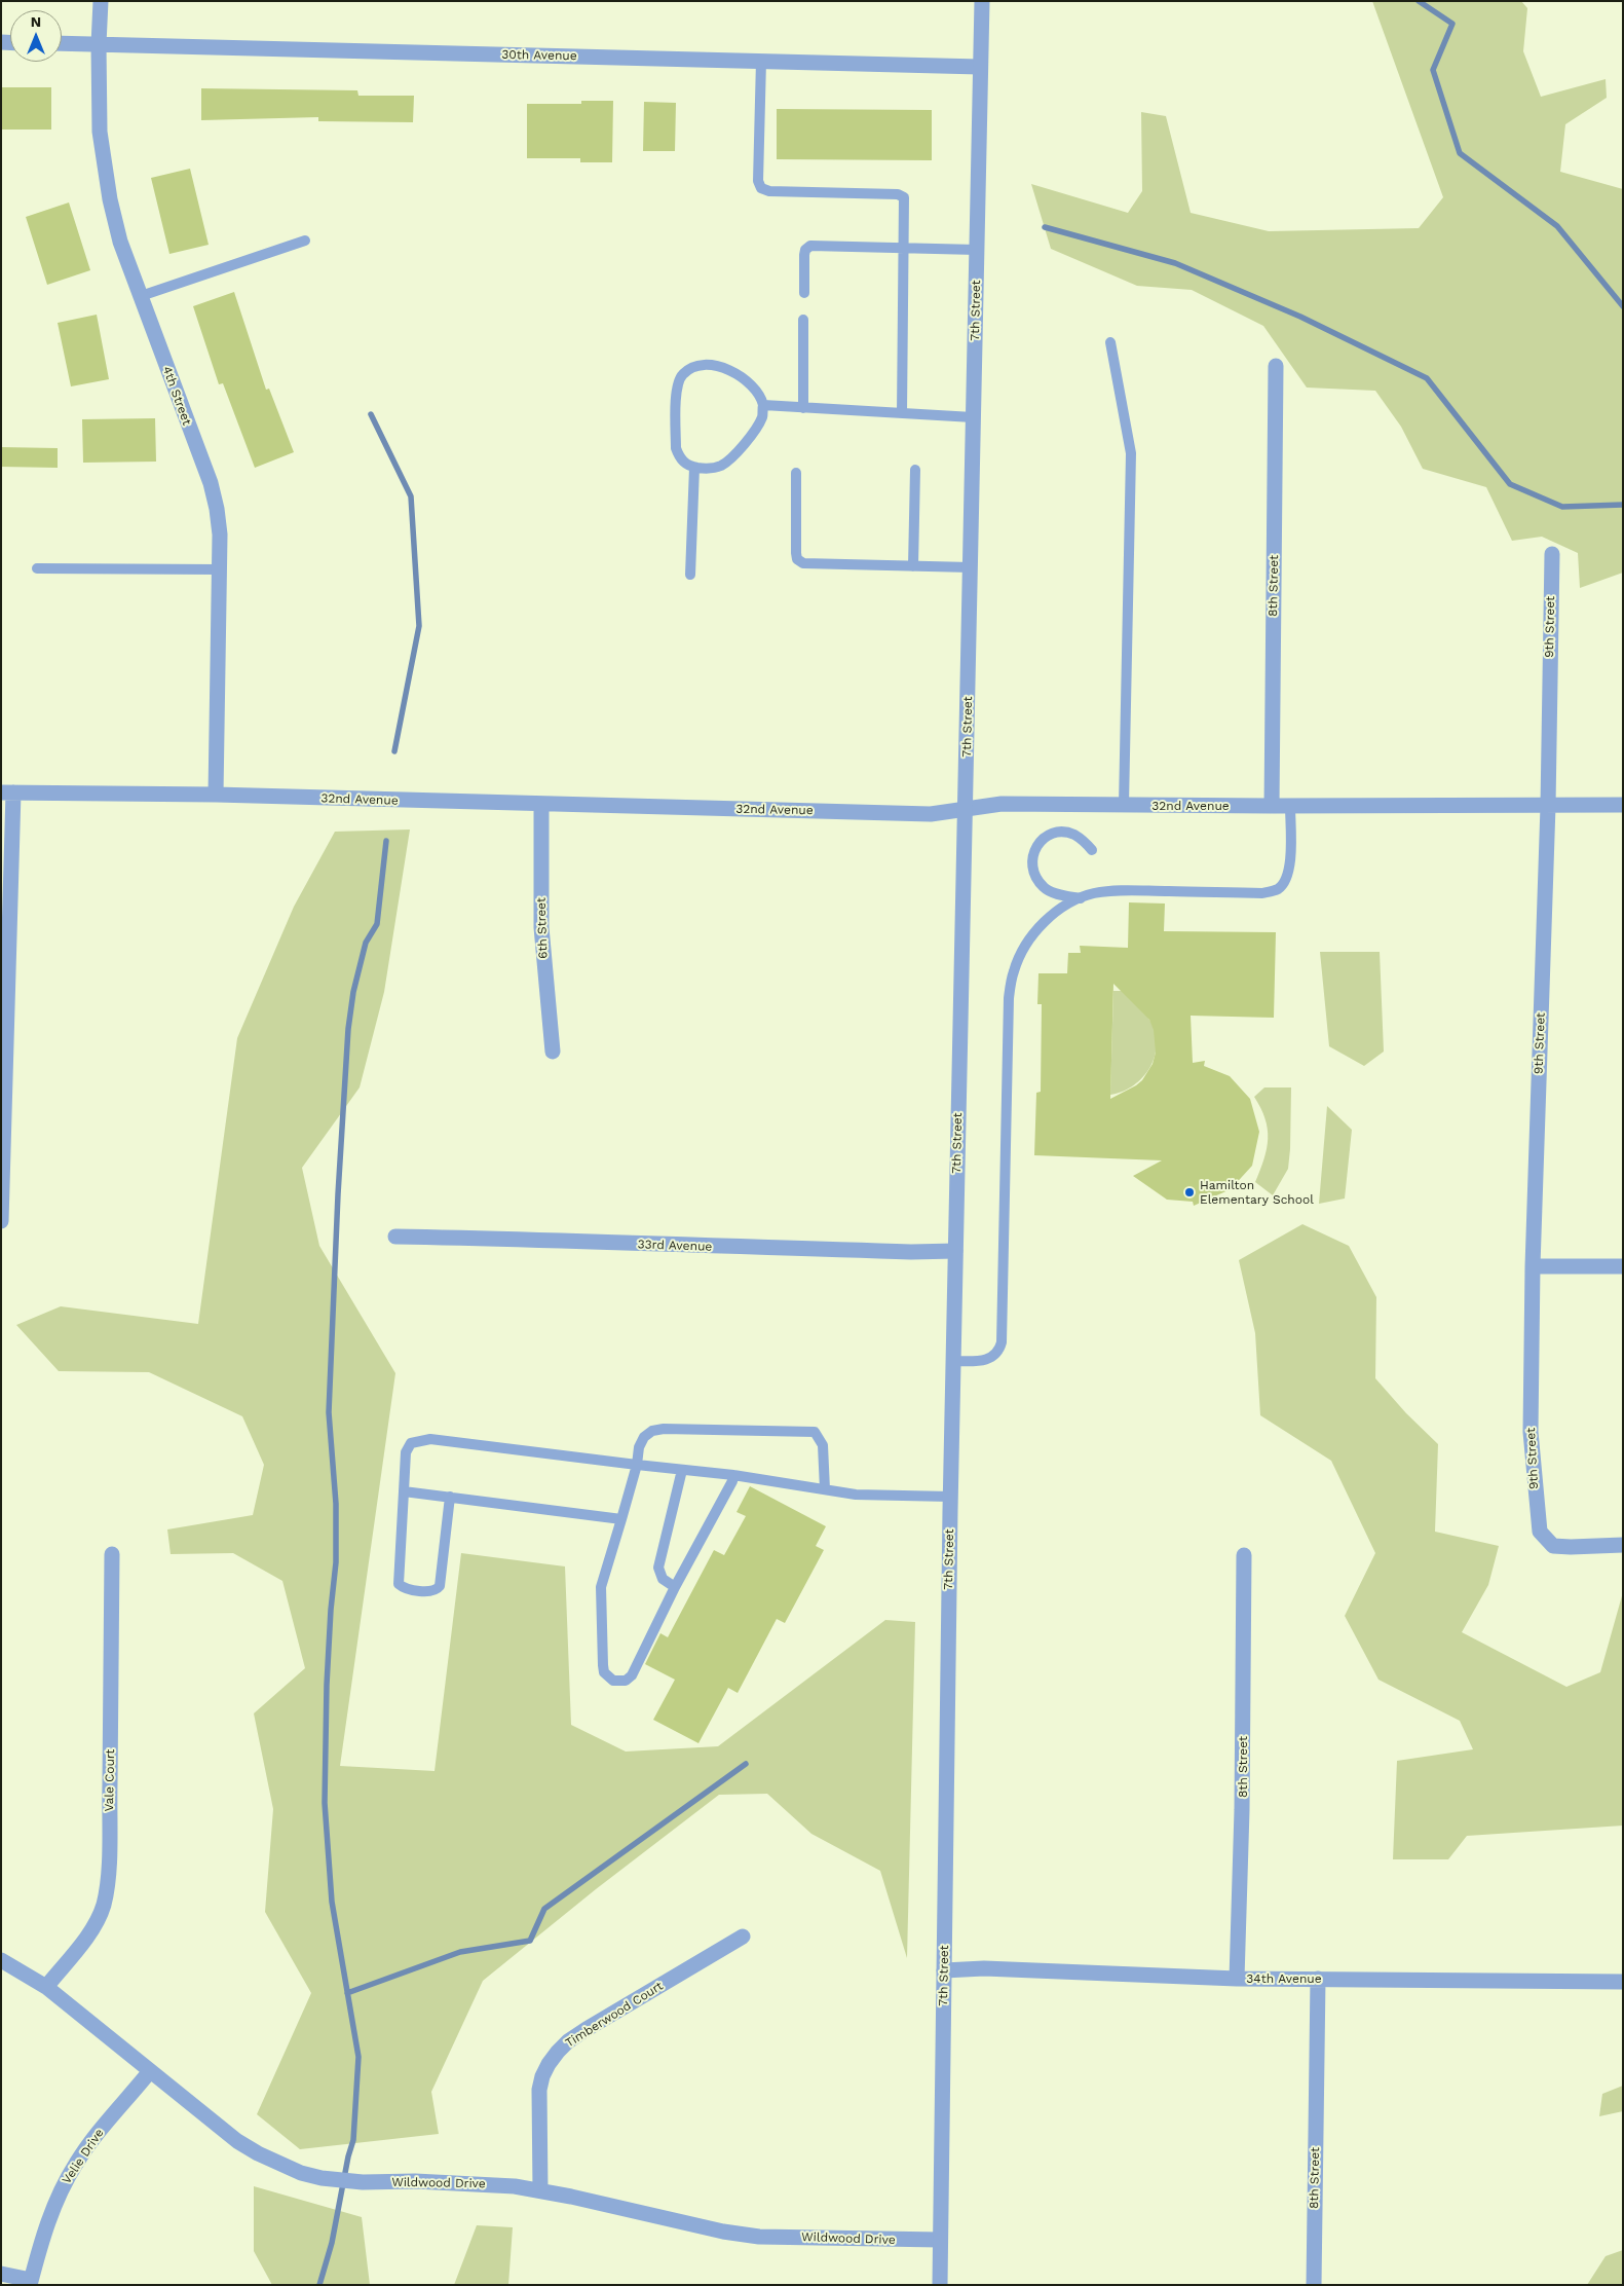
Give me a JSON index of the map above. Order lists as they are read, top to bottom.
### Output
{
  "streets": {
    "street": [
      "30th Avenue",
      "7th Street",
      "4th Street",
      "8th Street",
      "9th Street",
      "32nd Avenue",
      "6th Street",
      "33rd Avenue",
      "Vale Court",
      "34th Avenue",
      "Timberwood Court",
      "Velie Drive",
      "Wildwood Drive"
    ]
  },
  "crossings": [
    ["30th Avenue", "7th Street"],
    ["30th Avenue", "4th Street"],
    ["7th Street", "32nd Avenue"],
    ["7th Street", "33rd Avenue"],
    ["7th Street", "34th Avenue"],
    ["7th Street", "Wildwood Drive"],
    ["4th Street", "32nd Avenue"],
    ["8th Street", "32nd Avenue"],
    ["8th Street", "34th Avenue"],
    ["9th Street", "32nd Avenue"],
    ["32nd Avenue", "6th Street"],
    ["Vale Court", "Wildwood Drive"],
    ["Timberwood Court", "Wildwood Drive"],
    ["Velie Drive", "Wildwood Drive"]
  ],
  "places": ["Hamilton Elementary School"],
  "north": "top"
}
